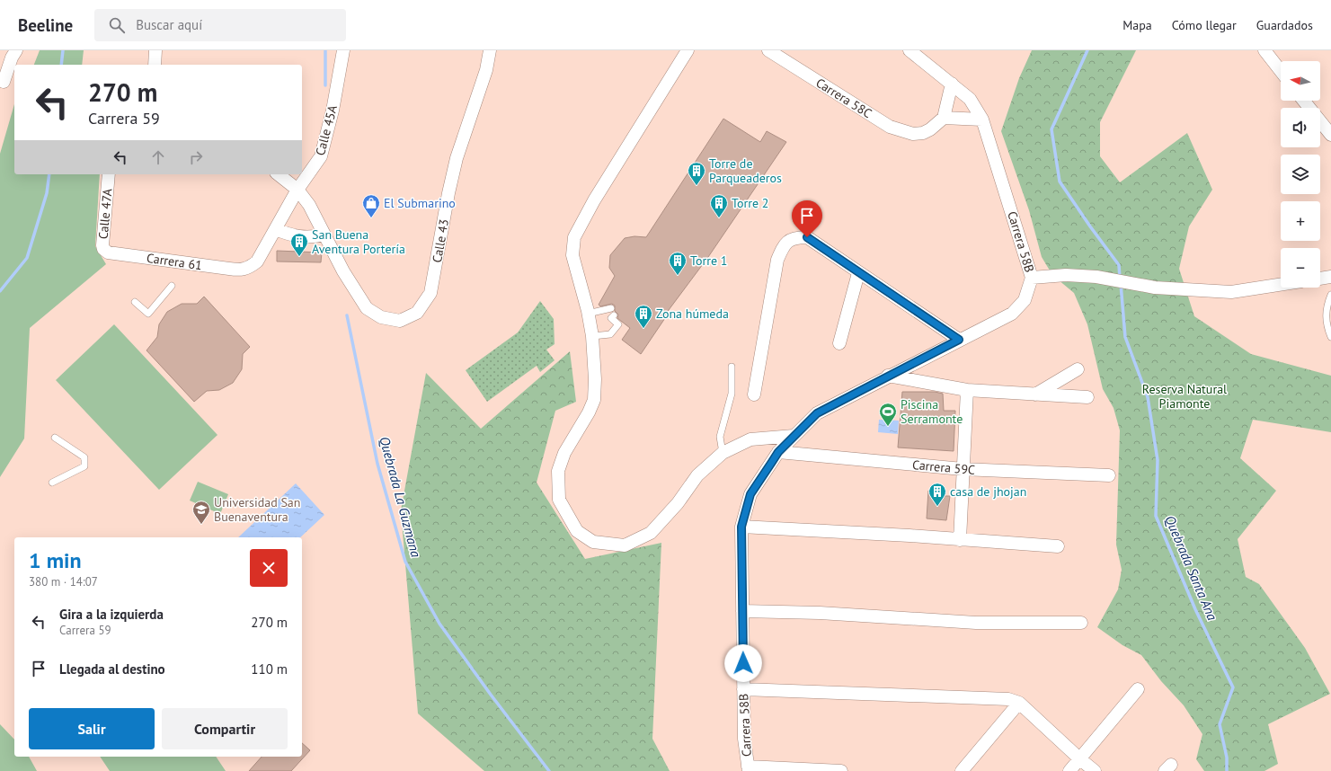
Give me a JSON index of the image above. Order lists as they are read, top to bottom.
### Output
{
  "streets": {
    "street": [
      "Carrera 58C",
      "Calle 45A",
      "Calle 47A",
      "Calle 43",
      "Carrera 58B",
      "Carrera 61",
      "Carrera 59C"
    ]
  },
  "crossings": [
    ["Calle 45A", "Calle 43"],
    ["Calle 45A", "Carrera 61"],
    ["Calle 47A", "Carrera 61"],
    ["Carrera 58B", "Carrera 59C"]
  ],
  "water": ["Quebrada La Guzmana", "Quebrada Santa Ana"],
  "parks": ["Reserva Natural Piamonte"],
  "places": {
    "building": [
      "Torre de Parqueaderos",
      "Torre 2",
      "San Buena Aventura Portería",
      "Torre 1",
      "Zona húmeda",
      "casa de jhojan"
    ],
    "shop": ["El Submarino"],
    "sports": ["Piscina Serramonte"],
    "school or university": ["Universidad San Buenaventura"]
  },
  "north": "left",
  "page": {
    "header": "Beeline",
    "search": "Buscar aquí",
    "nav": ["Mapa", "Cómo llegar", "Guardados"],
    "map_buttons": ["+", "−"],
    "turn": ["270 m", "Carrera 59"],
    "heading": ["1 min", "380 m · 14:07"],
    "list": [
      {
        "name": "Gira a la izquierda",
        "note": "Carrera 59",
        "value": "270 m"
      },
      {
        "name": "Llegada al destino",
        "value": "110 m"
      }
    ],
    "buttons": ["Salir", "Compartir"]
  }
}
